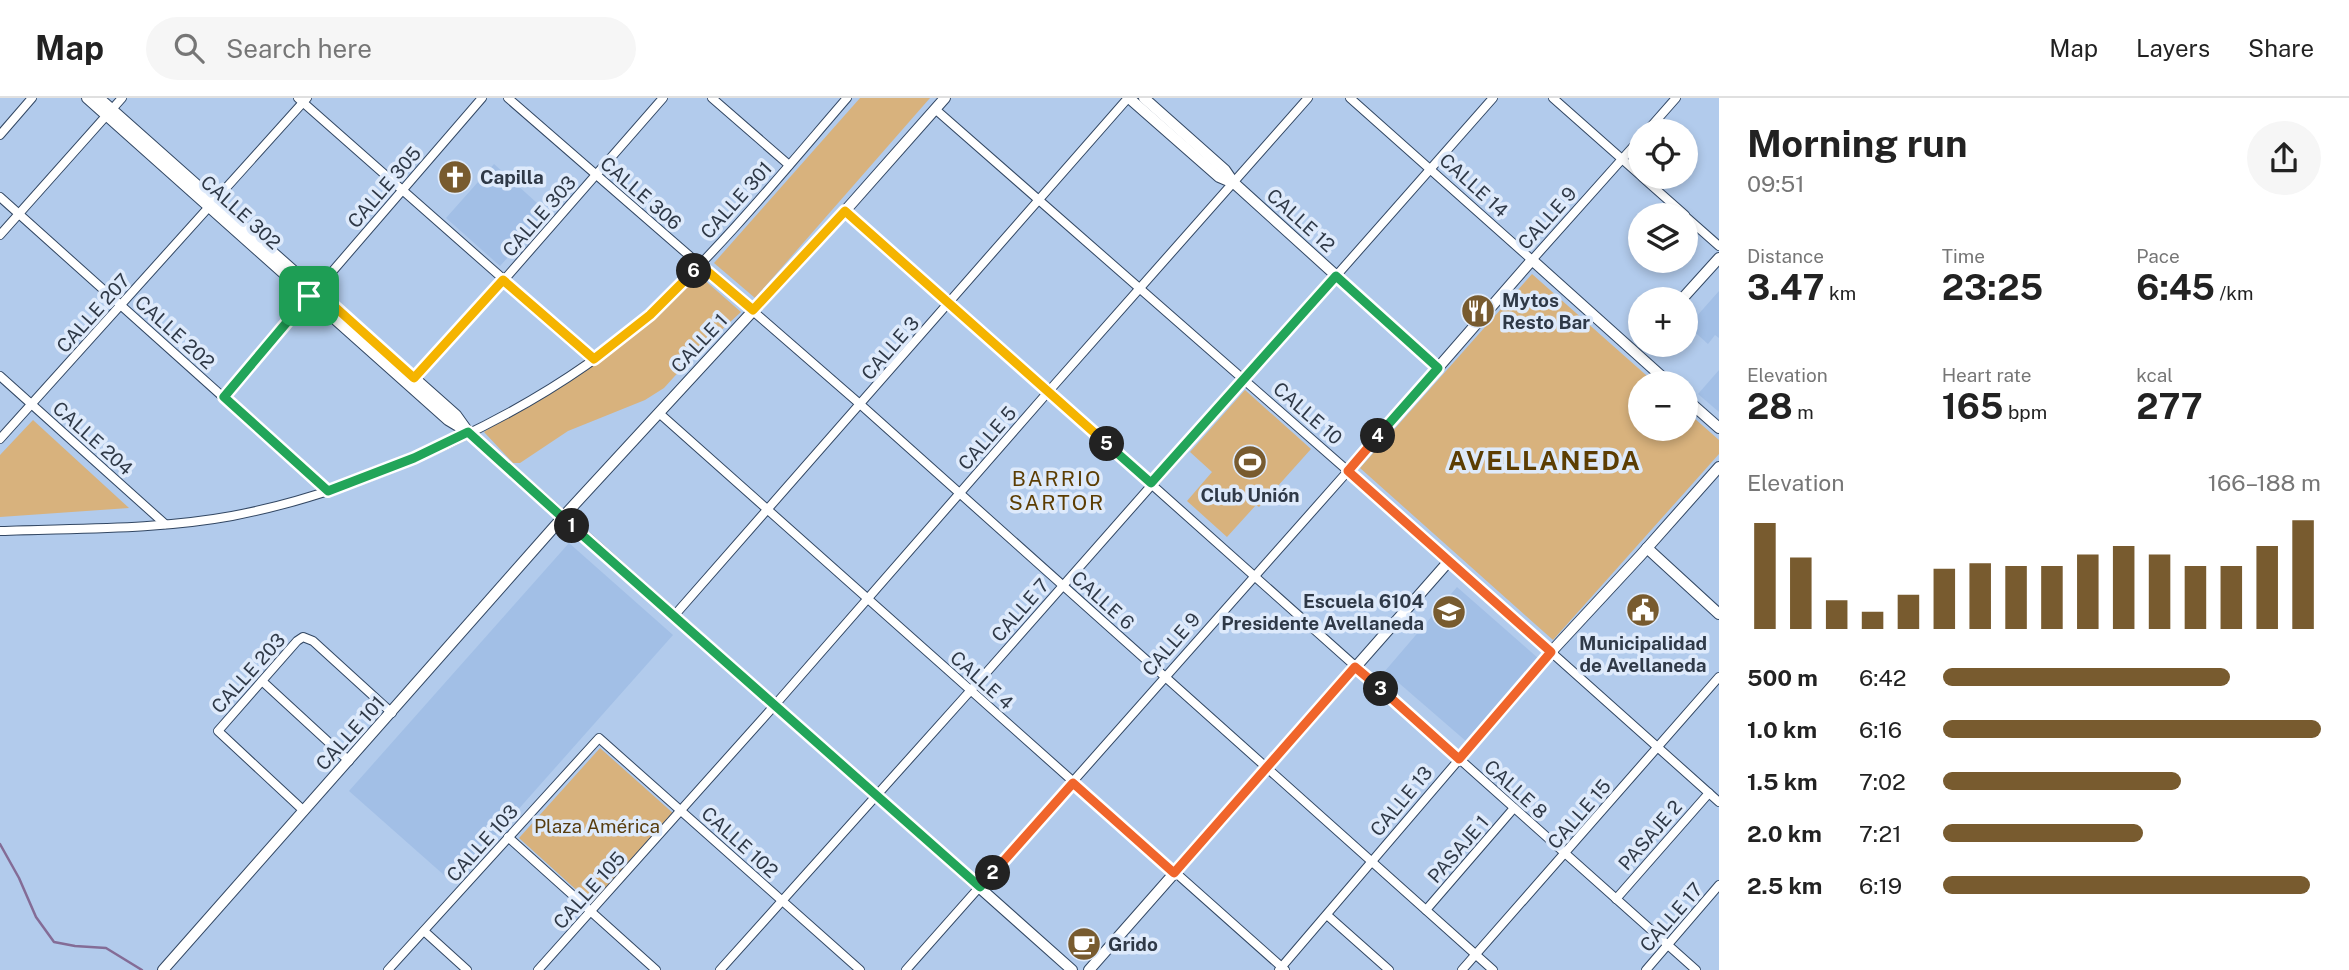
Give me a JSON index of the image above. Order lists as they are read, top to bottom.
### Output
{
  "streets": {
    "street": [
      "CALLE 14",
      "CALLE 305",
      "CALLE 306",
      "CALLE 301",
      "CALLE 302",
      "CALLE 303",
      "CALLE 9",
      "CALLE 12",
      "CALLE 207",
      "CALLE 202",
      "CALLE 1",
      "CALLE 3",
      "CALLE 10",
      "CALLE 204",
      "CALLE 5",
      "CALLE 6",
      "CALLE 7",
      "CALLE 203",
      "CALLE 4",
      "CALLE 101",
      "CALLE 8",
      "CALLE 13",
      "CALLE 15",
      "PASAJE 2",
      "CALLE 102",
      "CALLE 103",
      "PASAJE 1",
      "CALLE 105",
      "CALLE 17"
    ]
  },
  "crossings": [
    ["CALLE 14", "CALLE 9"],
    ["CALLE 14", "CALLE 7"],
    ["CALLE 305", "CALLE 302"],
    ["CALLE 305", "CALLE 202"],
    ["CALLE 306", "CALLE 301"],
    ["CALLE 306", "CALLE 303"],
    ["CALLE 306", "CALLE 1"],
    ["CALLE 306", "CALLE 6"],
    ["CALLE 301", "CALLE 302"],
    ["CALLE 301", "CALLE 202"],
    ["CALLE 301", "CALLE 204"],
    ["CALLE 302", "CALLE 303"],
    ["CALLE 302", "CALLE 9"],
    ["CALLE 302", "CALLE 207"],
    ["CALLE 302", "CALLE 1"],
    ["CALLE 302", "CALLE 3"],
    ["CALLE 302", "CALLE 5"],
    ["CALLE 302", "CALLE 7"],
    ["CALLE 302", "CALLE 101"],
    ["CALLE 302", "CALLE 105"],
    ["CALLE 9", "CALLE 12"],
    ["CALLE 9", "CALLE 10"],
    ["CALLE 9", "CALLE 6"],
    ["CALLE 9", "CALLE 4"],
    ["CALLE 9", "CALLE 8"],
    ["CALLE 12", "CALLE 3"],
    ["CALLE 12", "CALLE 5"],
    ["CALLE 12", "CALLE 7"],
    ["CALLE 207", "CALLE 202"],
    ["CALLE 207", "CALLE 204"],
    ["CALLE 1", "CALLE 10"],
    ["CALLE 1", "CALLE 6"],
    ["CALLE 1", "CALLE 4"],
    ["CALLE 1", "CALLE 101"],
    ["CALLE 1", "CALLE 8"],
    ["CALLE 3", "CALLE 10"],
    ["CALLE 3", "CALLE 6"],
    ["CALLE 3", "CALLE 4"],
    ["CALLE 3", "CALLE 8"],
    ["CALLE 10", "CALLE 5"],
    ["CALLE 10", "CALLE 7"],
    ["CALLE 10", "CALLE 13"],
    ["CALLE 10", "CALLE 15"],
    ["CALLE 10", "PASAJE 2"],
    ["CALLE 5", "CALLE 6"],
    ["CALLE 5", "CALLE 4"],
    ["CALLE 5", "CALLE 8"],
    ["CALLE 5", "CALLE 105"],
    ["CALLE 6", "CALLE 7"],
    ["CALLE 6", "CALLE 13"],
    ["CALLE 6", "CALLE 15"],
    ["CALLE 6", "PASAJE 1"],
    ["CALLE 7", "CALLE 4"],
    ["CALLE 7", "CALLE 8"],
    ["CALLE 7", "CALLE 102"],
    ["CALLE 203", "CALLE 101"],
    ["CALLE 4", "CALLE 13"],
    ["CALLE 8", "CALLE 13"],
    ["CALLE 8", "CALLE 15"],
    ["CALLE 8", "PASAJE 2"],
    ["CALLE 8", "PASAJE 1"],
    ["CALLE 8", "CALLE 17"],
    ["CALLE 102", "CALLE 103"],
    ["CALLE 102", "CALLE 105"]
  ],
  "districts": ["AVELLANEDA", "BARRIO SARTOR"],
  "parks": ["Plaza América"],
  "places": {
    "church": ["Capilla"],
    "restaurant": ["Mytos Resto Bar"],
    "sports": ["Club Unión"],
    "public building": ["Municipalidad de Avellaneda"],
    "school or university": ["Escuela 6104 Presidente Avellaneda"],
    "cafe": ["Grido"]
  },
  "page": {
    "header": "Map",
    "search": "Search here",
    "nav": ["Map", "Layers", "Share"],
    "heading": ["Morning run", "09:51"],
    "map_buttons": ["+", "−"],
    "stats": [
      ["Distance", "3.47 km"],
      ["Time", "23:25"],
      ["Pace", "6:45 /km"],
      ["Elevation", "28 m"],
      ["Heart rate", "165 bpm"],
      ["kcal", "277"]
    ],
    "pins": [
      "6",
      "4",
      "5",
      "1",
      "3",
      "2"
    ],
    "chart": ["Elevation", "166–188 m"],
    "list": [
      {
        "name": "500 m",
        "note": "6:42"
      },
      {
        "name": "1.0 km",
        "note": "6:16"
      },
      {
        "name": "1.5 km",
        "note": "7:02"
      },
      {
        "name": "2.0 km",
        "note": "7:21"
      },
      {
        "name": "2.5 km",
        "note": "6:19"
      }
    ]
  }
}
